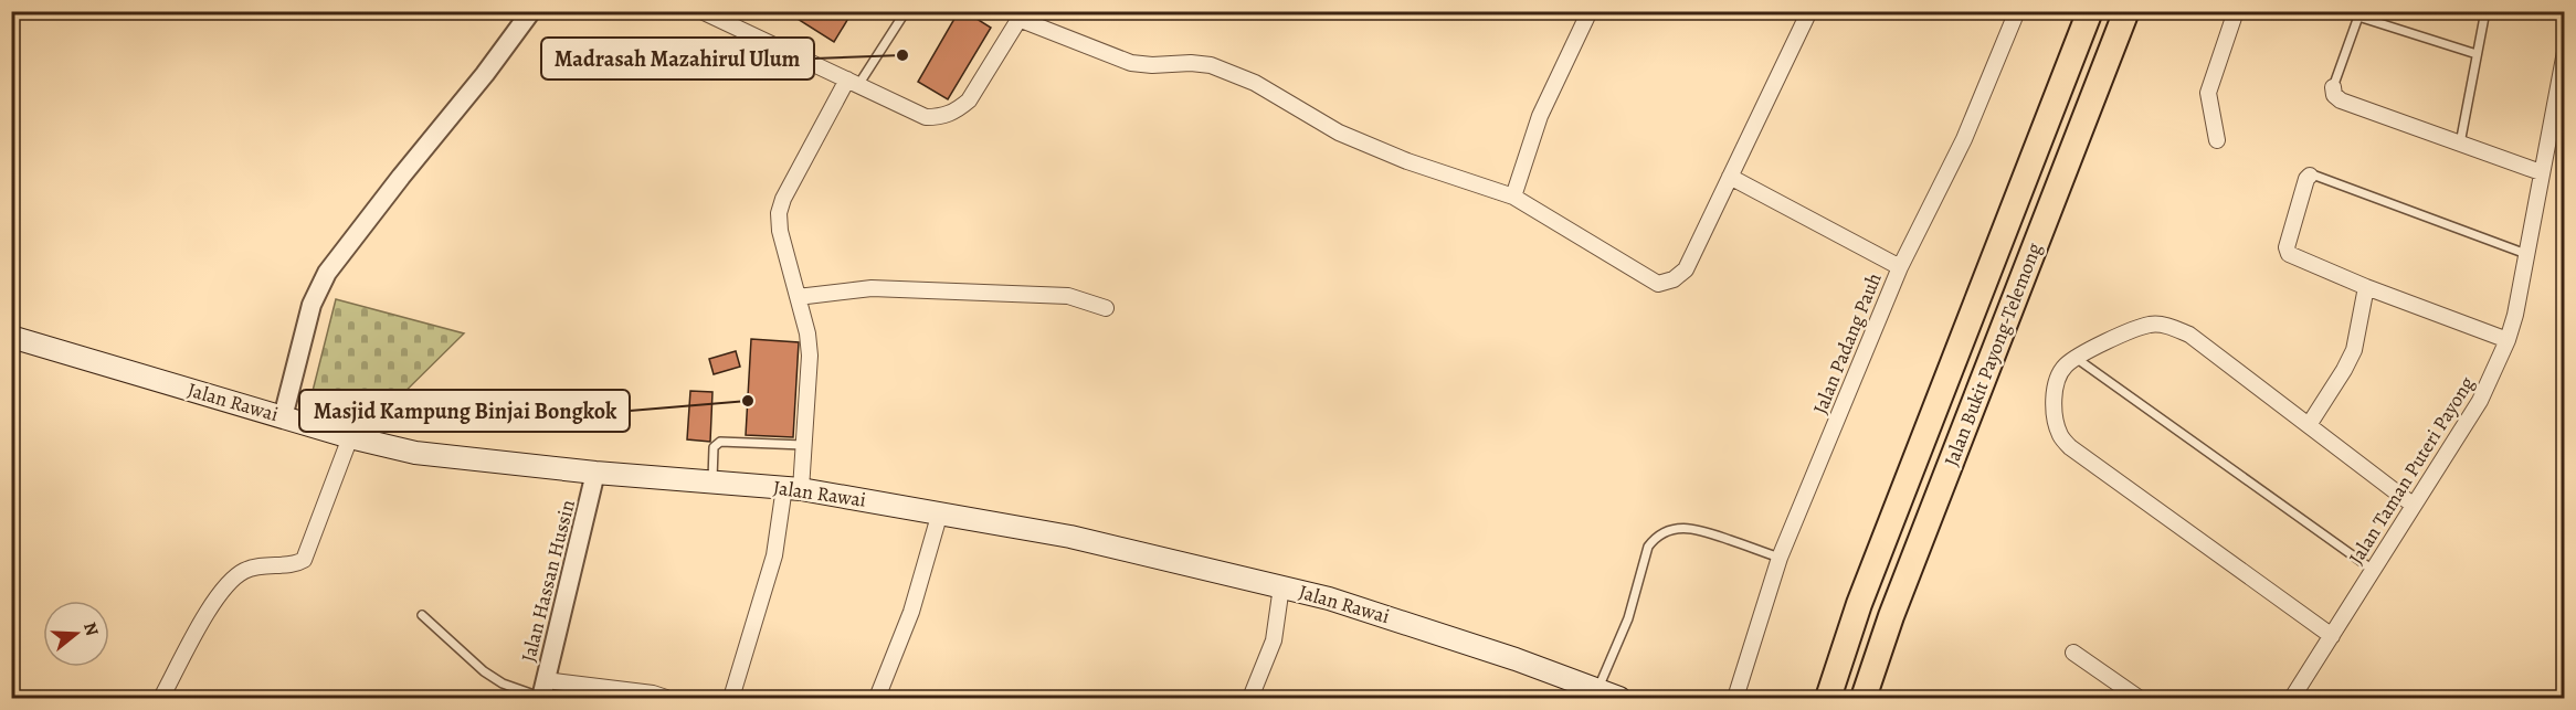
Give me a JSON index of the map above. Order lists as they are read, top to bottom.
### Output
{
  "streets": {
    "highway": ["Jalan Bukit Payong-Telemong"],
    "main road": ["Jalan Rawai"],
    "street": ["Jalan Padang Pauh", "Jalan Taman Puteri Payong", "Jalan Hassan Hussin"]
  },
  "crossings": [
    ["Jalan Rawai", "Jalan Hassan Hussin"]
  ],
  "places": ["Madrasah Mazahirul Ulum", "Masjid Kampung Binjai Bongkok"],
  "north": "right"
}
